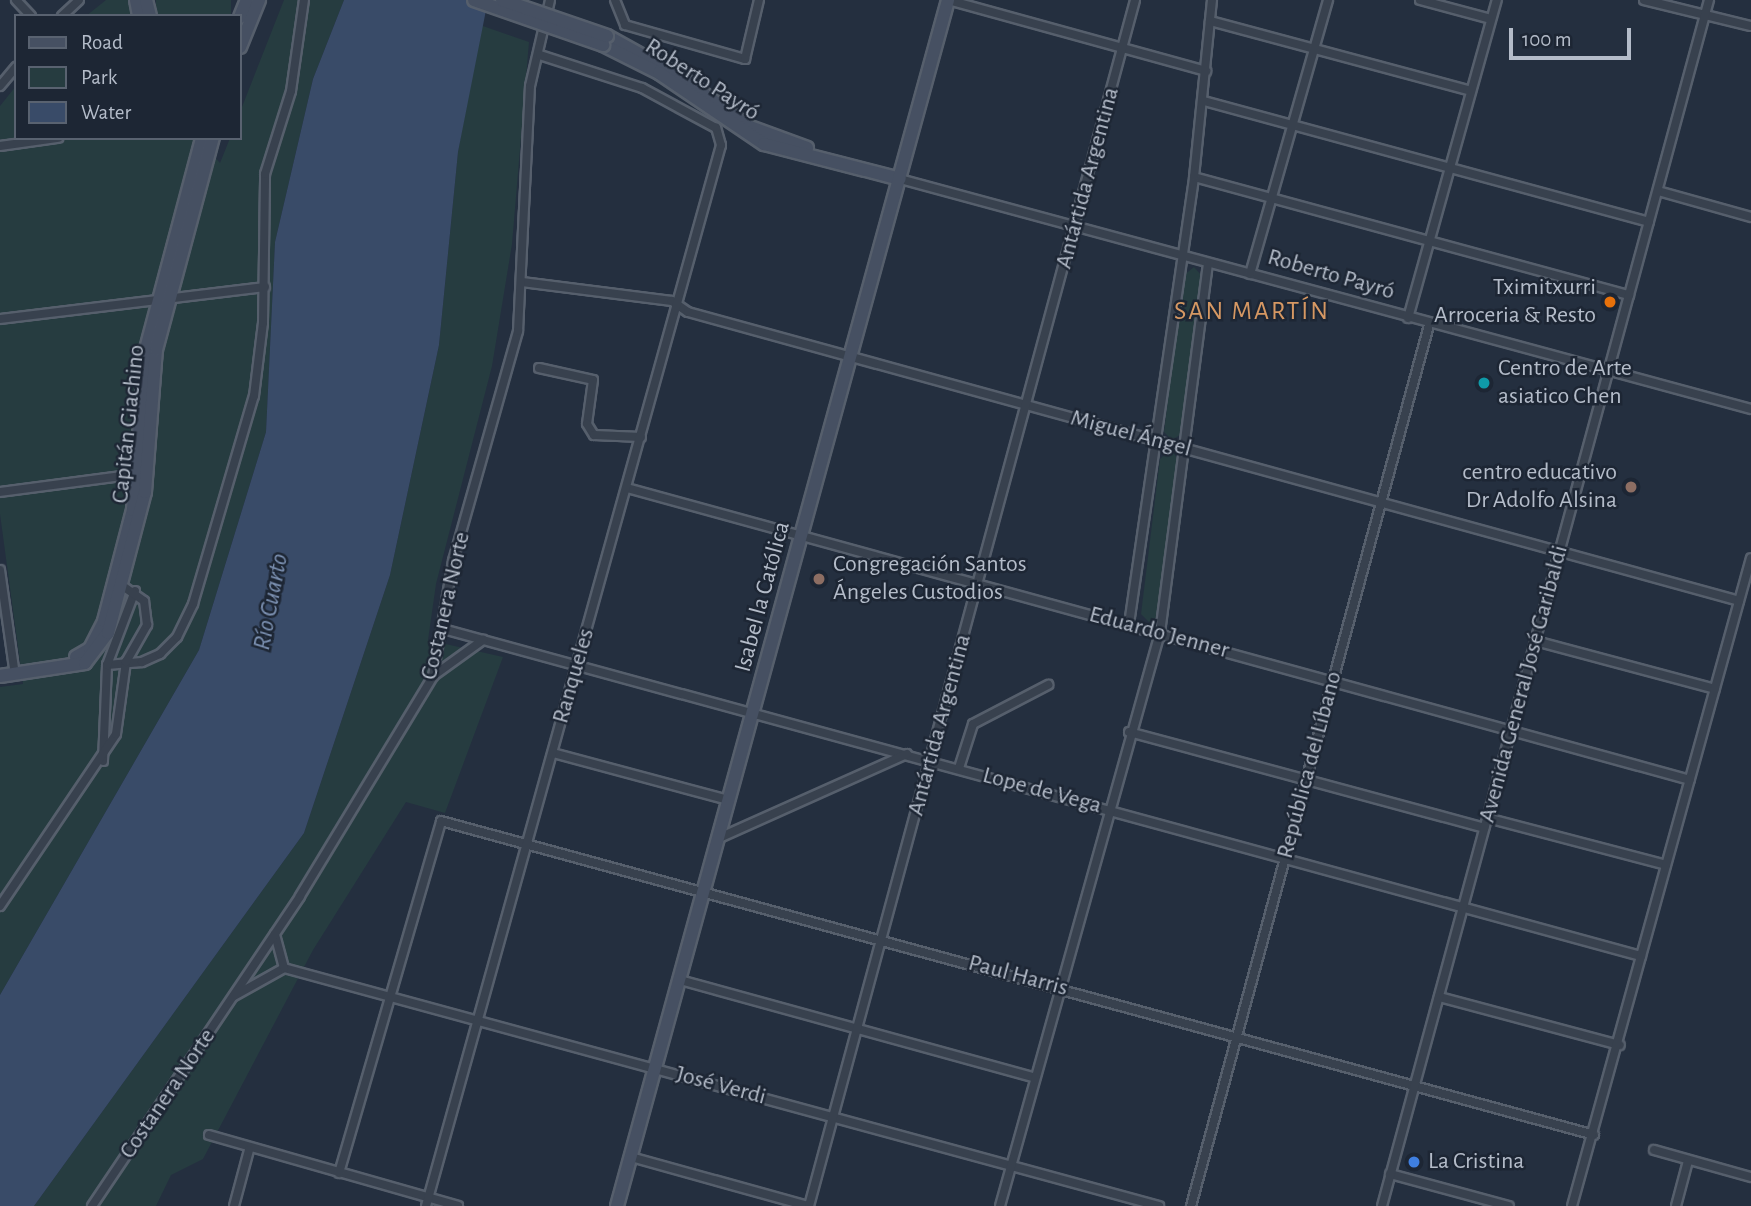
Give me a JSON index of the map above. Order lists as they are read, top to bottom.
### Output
{
  "streets": {
    "main road": ["Roberto Payró", "Capitán Giachino", "Isabel la Católica"],
    "street": [
      "Antártida Argentina",
      "Miguel Ángel",
      "Costanera Norte",
      "Eduardo Jenner",
      "Ranqueles",
      "Avenida General José Garibaldi",
      "República del Líbano",
      "Lope de Vega",
      "Paul Harris",
      "José Verdi"
    ]
  },
  "crossings": [
    ["Roberto Payró", "Antártida Argentina"],
    ["Roberto Payró", "Isabel la Católica"],
    ["Roberto Payró", "Avenida General José Garibaldi"],
    ["Roberto Payró", "República del Líbano"],
    ["Antártida Argentina", "Miguel Ángel"],
    ["Antártida Argentina", "Eduardo Jenner"],
    ["Antártida Argentina", "Lope de Vega"],
    ["Antártida Argentina", "Paul Harris"],
    ["Antártida Argentina", "José Verdi"],
    ["Miguel Ángel", "Isabel la Católica"],
    ["Miguel Ángel", "Costanera Norte"],
    ["Miguel Ángel", "Ranqueles"],
    ["Miguel Ángel", "Avenida General José Garibaldi"],
    ["Miguel Ángel", "República del Líbano"],
    ["Isabel la Católica", "Eduardo Jenner"],
    ["Isabel la Católica", "Lope de Vega"],
    ["Isabel la Católica", "Paul Harris"],
    ["Isabel la Católica", "José Verdi"],
    ["Costanera Norte", "Ranqueles"],
    ["Costanera Norte", "Lope de Vega"],
    ["Eduardo Jenner", "Ranqueles"],
    ["Eduardo Jenner", "Avenida General José Garibaldi"],
    ["Eduardo Jenner", "República del Líbano"],
    ["Ranqueles", "Lope de Vega"],
    ["Ranqueles", "Paul Harris"],
    ["Ranqueles", "José Verdi"],
    ["Avenida General José Garibaldi", "Lope de Vega"],
    ["Avenida General José Garibaldi", "Paul Harris"],
    ["República del Líbano", "Lope de Vega"],
    ["República del Líbano", "Paul Harris"],
    ["Paul Harris", "José Verdi"]
  ],
  "districts": ["SAN MARTÍN"],
  "water": ["Río Cuarto"],
  "places": [
    "Tximitxurri Arroceria & Resto",
    "Centro de Arte asiatico Chen",
    "centro educativo Dr Adolfo Alsina",
    "Congregación Santos Ángeles Custodios",
    "La Cristina"
  ],
  "legend": ["Road", "Park", "Water"],
  "scale_bar": "100 m"
}
